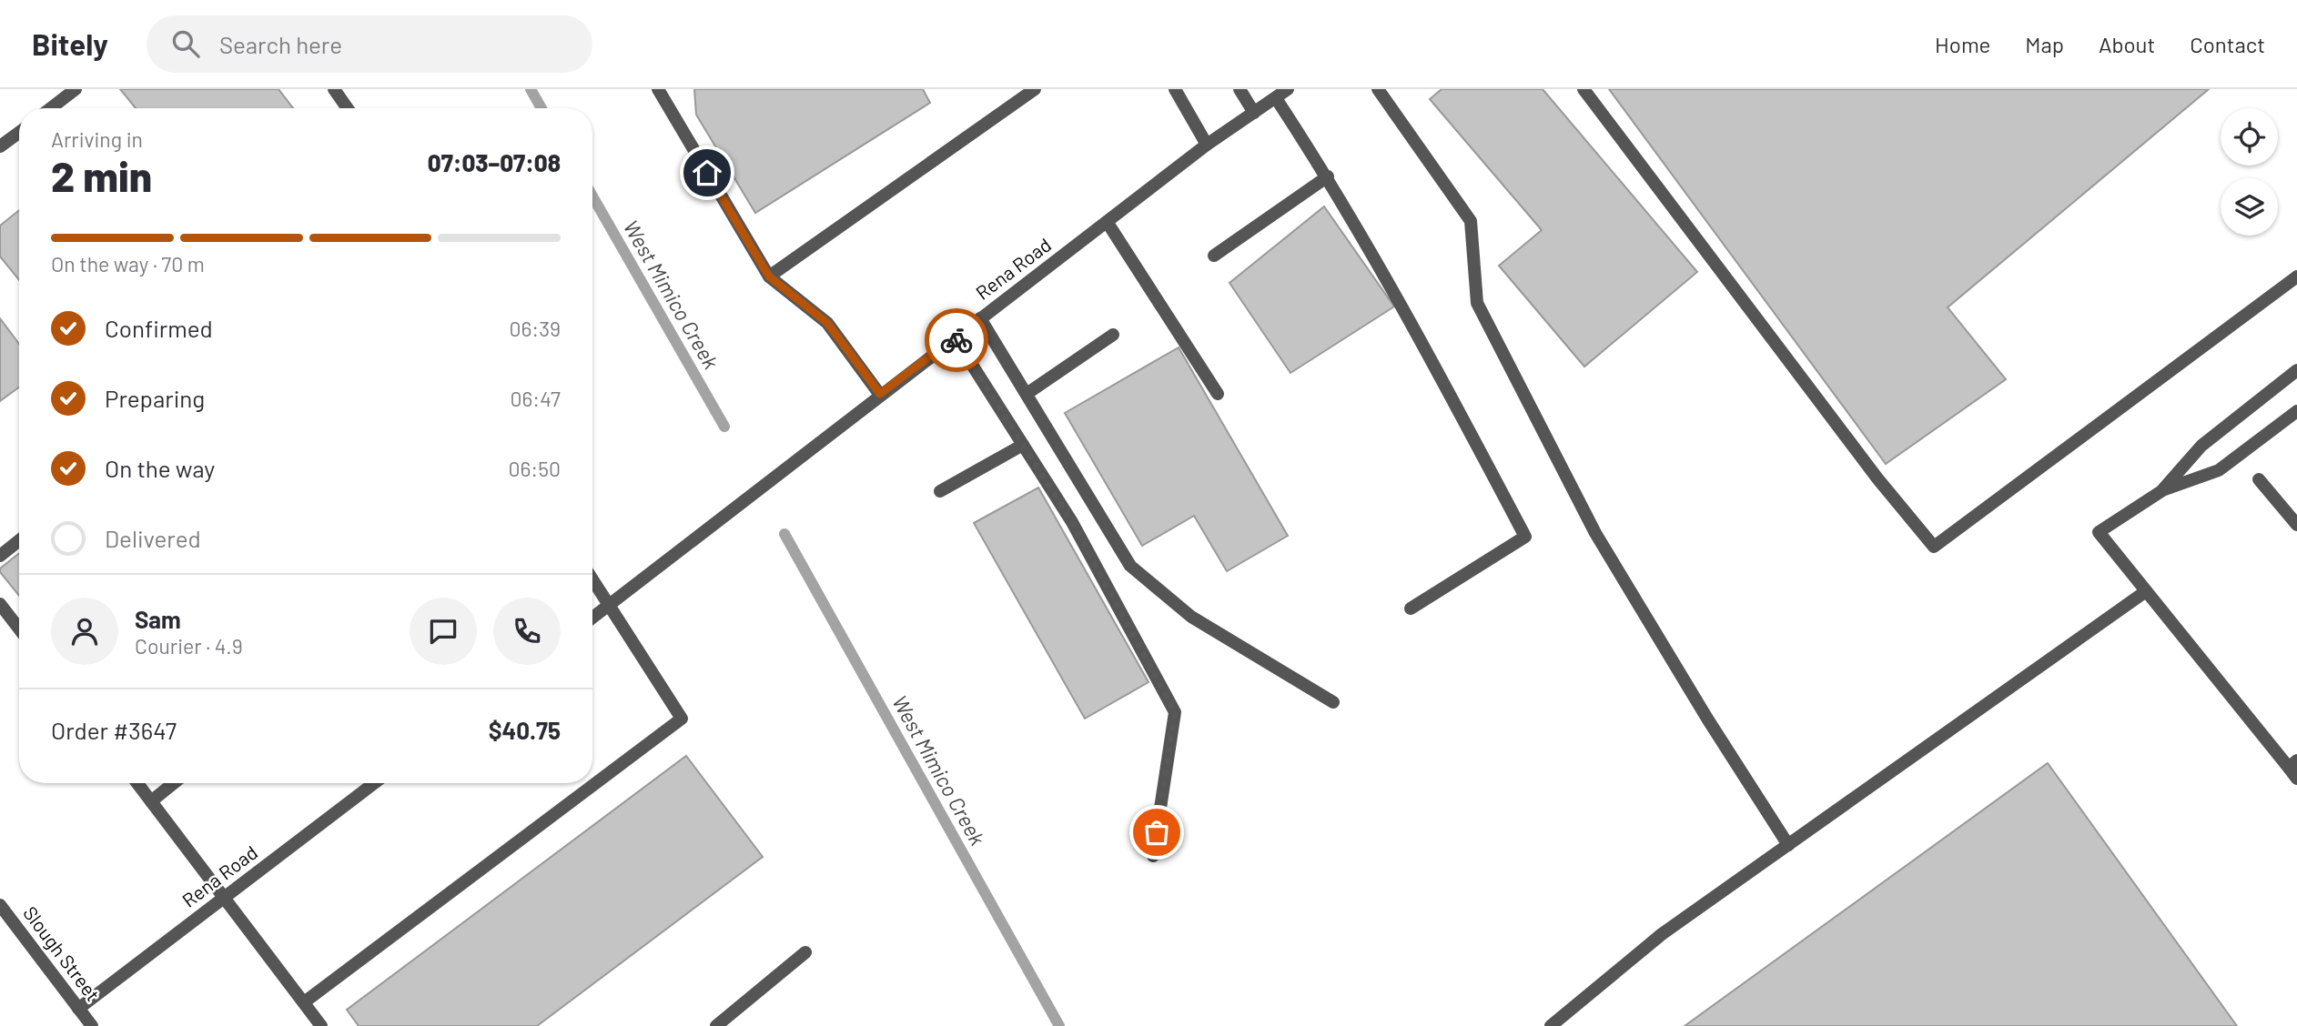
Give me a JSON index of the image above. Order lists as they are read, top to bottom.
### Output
{
  "streets": {
    "street": ["Rena Road", "Slough Street"]
  },
  "crossings": [
    ["Rena Road", "Slough Street"]
  ],
  "water": ["West Mimico Creek"],
  "page": {
    "header": "Bitely",
    "search": "Search here",
    "nav": [
      "Home",
      "Map",
      "About",
      "Contact"
    ],
    "heading": ["2 min", "Arriving in", "07:03–07:08"],
    "panel": [
      "Sam",
      "Courier · 4.9",
      "Order #3647",
      "$40.75"
    ],
    "bar": "On the way · 70 m",
    "list": [
      ["Confirmed", "06:39"],
      ["Preparing", "06:47"],
      ["On the way", "06:50"],
      "Delivered"
    ]
  }
}
